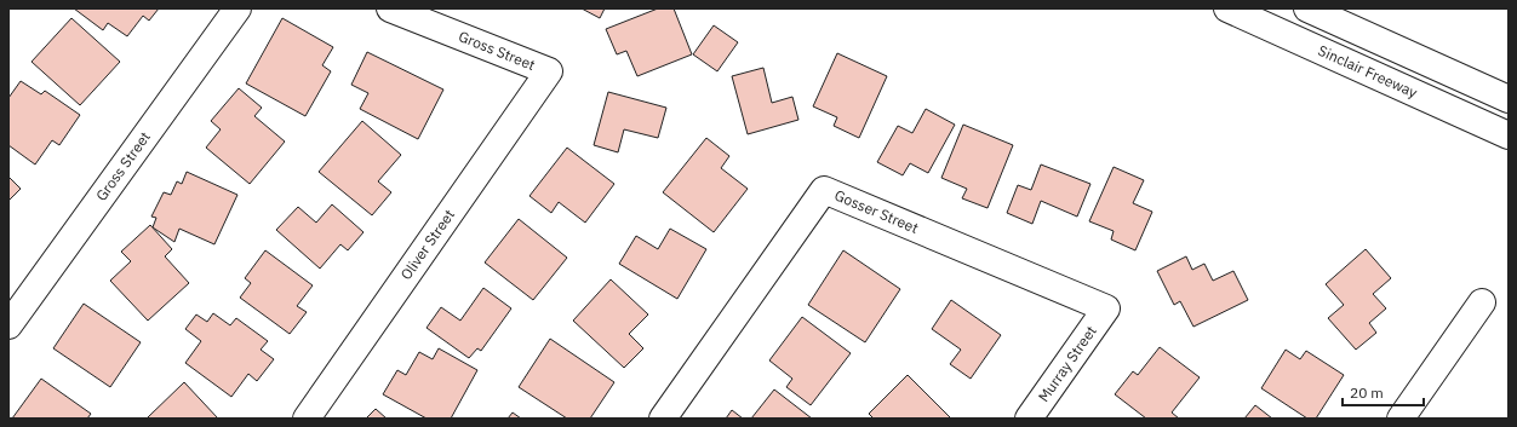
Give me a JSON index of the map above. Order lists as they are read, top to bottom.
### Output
{
  "streets": {
    "main road": [
      "Gross Street",
      "Sinclair Freeway",
      "Gosser Street",
      "Oliver Street",
      "Murray Street"
    ]
  },
  "crossings": [
    ["Gross Street", "Oliver Street"],
    ["Gosser Street", "Murray Street"]
  ],
  "scale_bar": "20 m"
}
